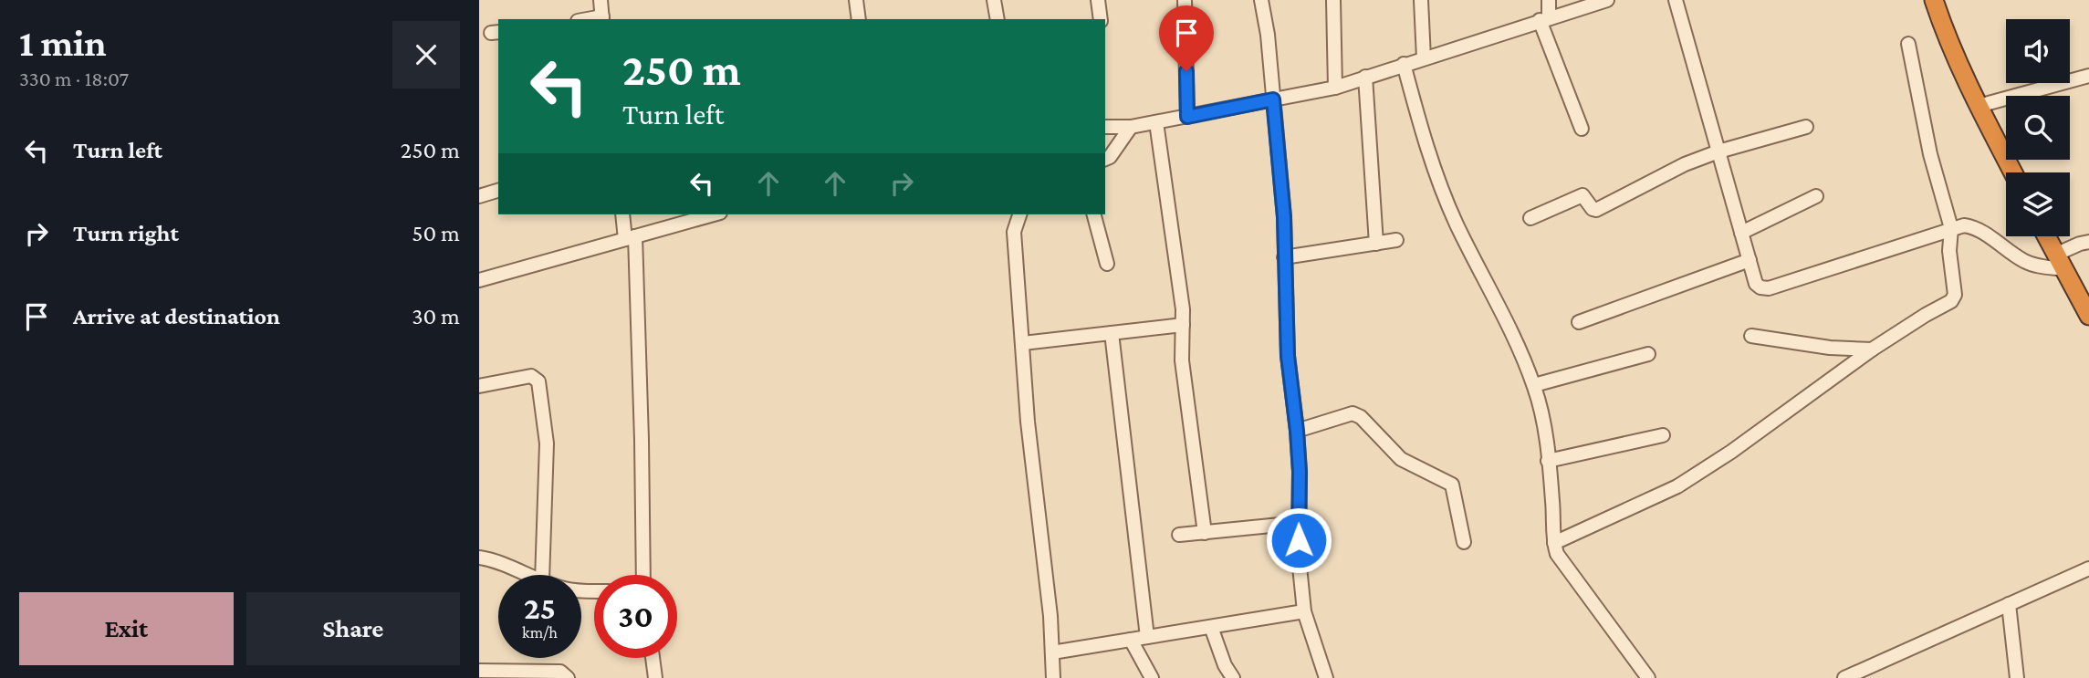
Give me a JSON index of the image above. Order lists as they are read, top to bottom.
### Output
{
  "page": {
    "heading": ["1 min", "330 m · 18:07"],
    "turn": ["250 m", "Turn left"],
    "list": [
      {
        "name": "Turn left",
        "value": "250 m"
      },
      {
        "name": "Turn right",
        "value": "50 m"
      },
      {
        "name": "Arrive at destination",
        "value": "30 m"
      }
    ],
    "speed": "25 km/h",
    "limit": "30",
    "buttons": ["Exit", "Share"]
  }
}
